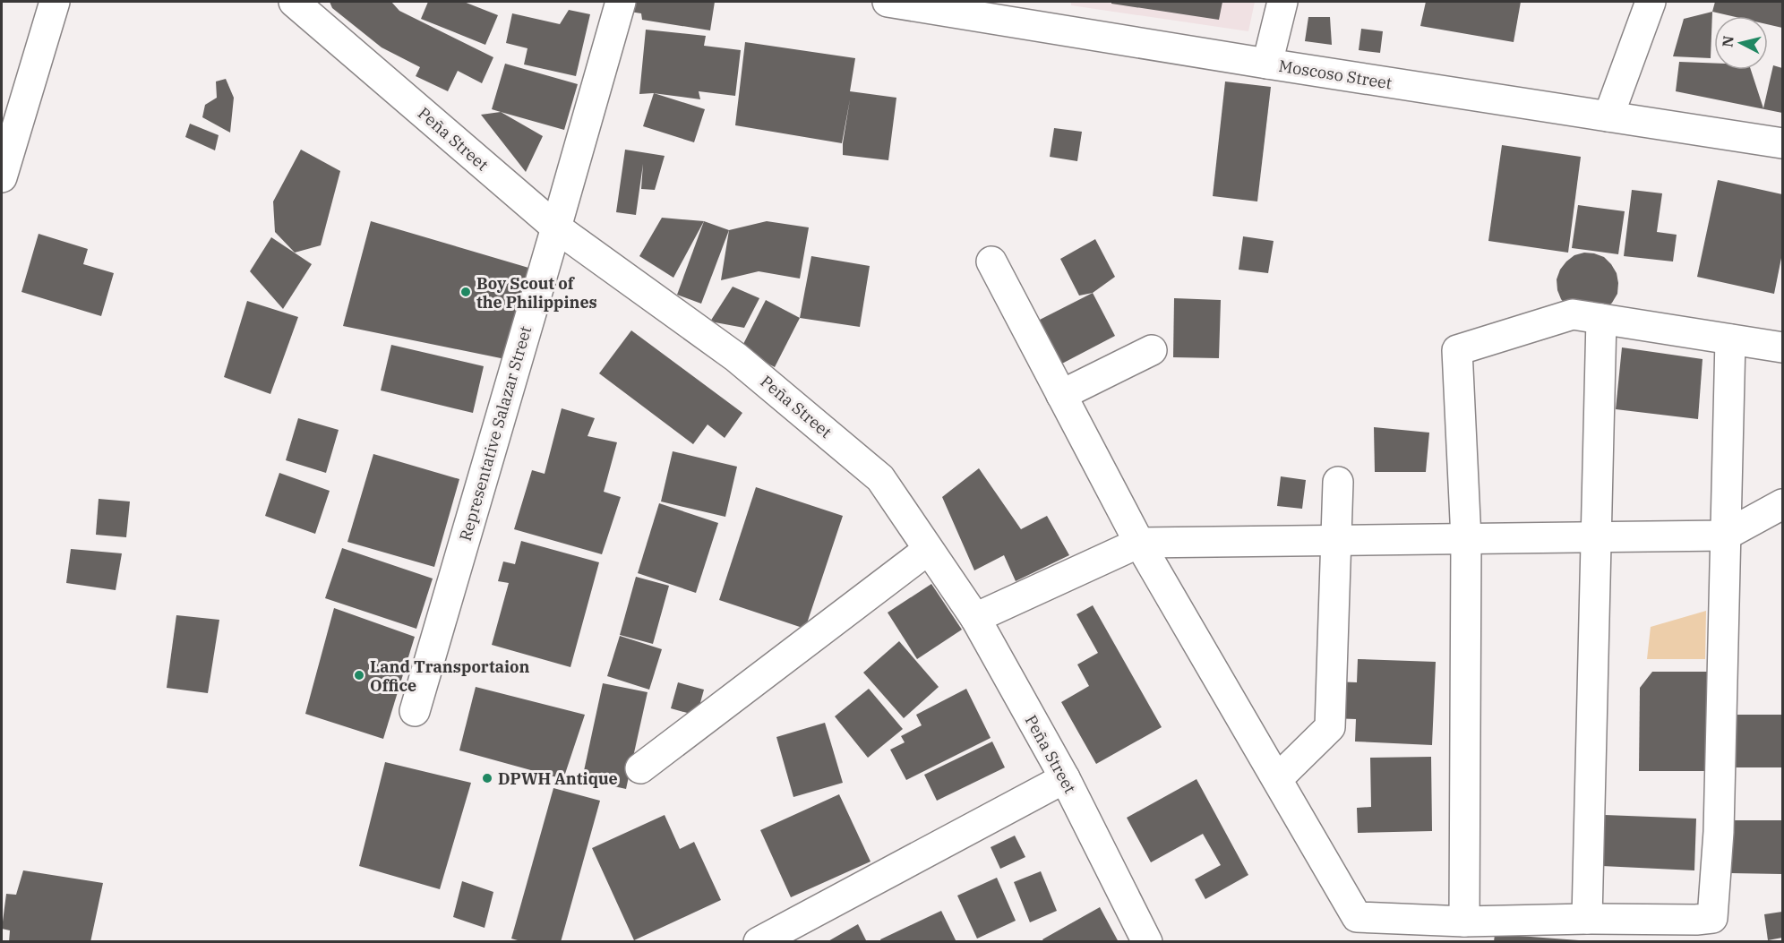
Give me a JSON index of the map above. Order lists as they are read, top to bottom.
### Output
{
  "streets": {
    "street": ["Moscoso Street", "Peña Street", "Representative Salazar Street"]
  },
  "crossings": [
    ["Peña Street", "Representative Salazar Street"]
  ],
  "places": ["Boy Scout of the Philippines", "Land Transportaion Office", "DPWH Antique"],
  "north": "left"
}
